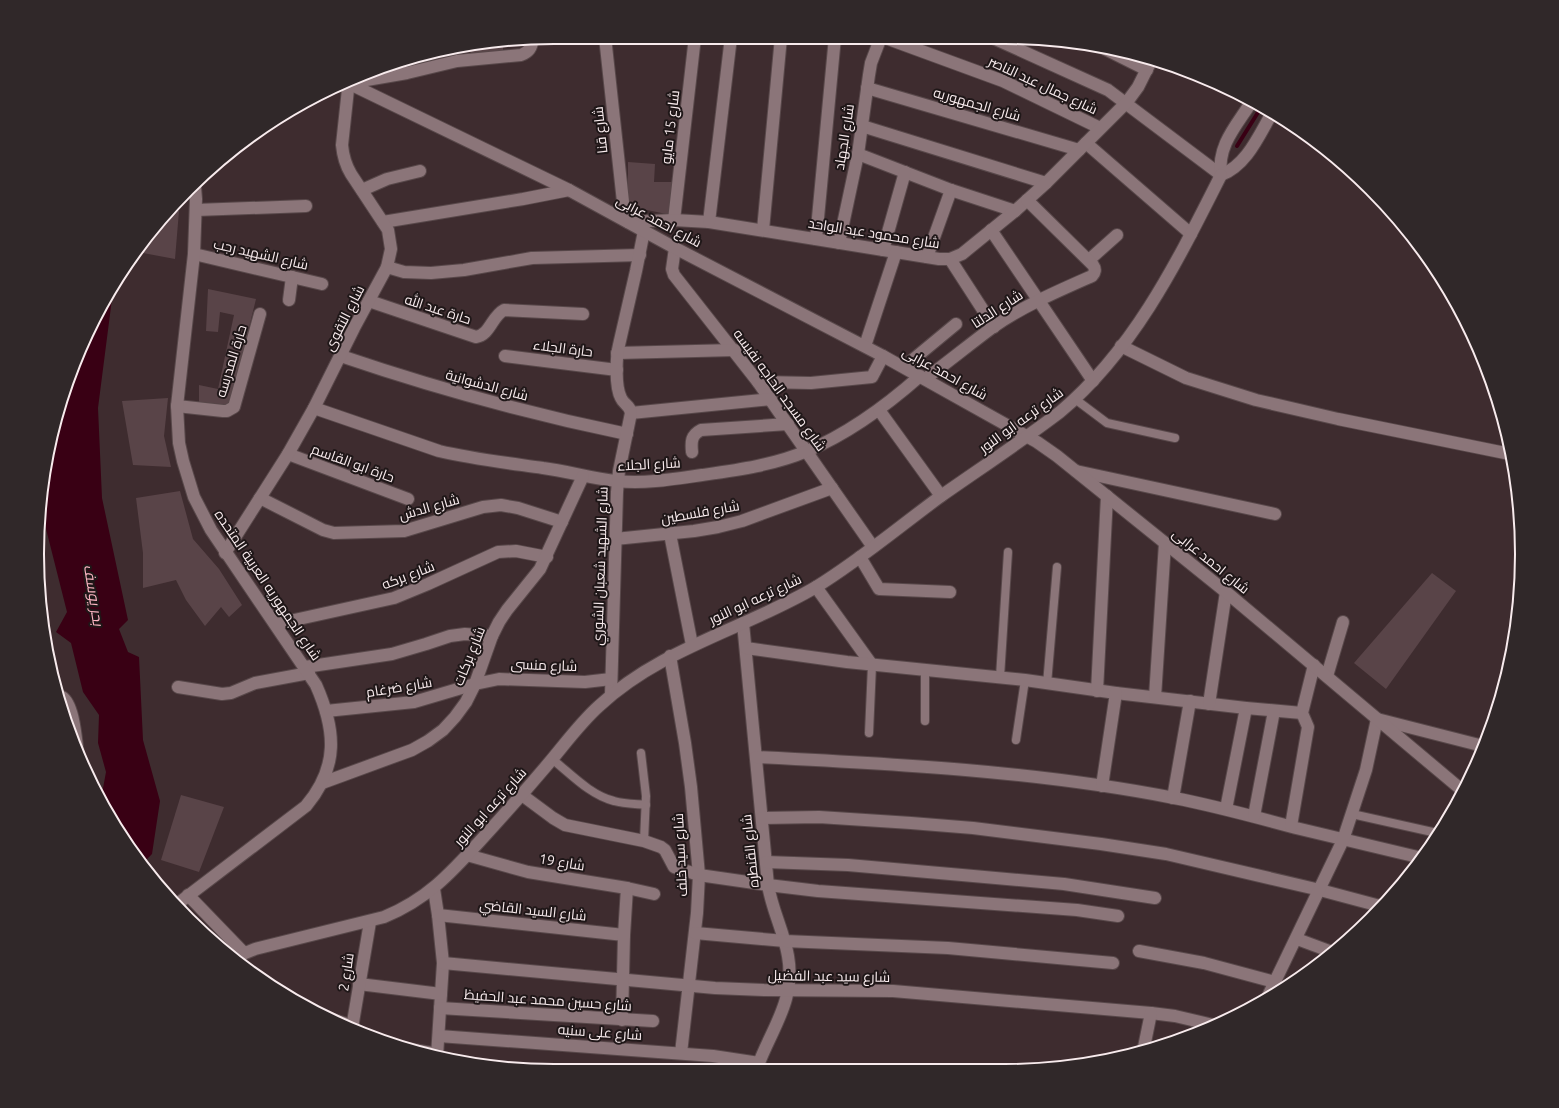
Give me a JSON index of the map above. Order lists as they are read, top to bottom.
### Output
{
  "streets": {
    "street": [
      "شارع جمال عبد الناصر",
      "شارع الجمهوريه",
      "شارع 15 مايو",
      "شارع قنا",
      "شارع الجهاد",
      "شارع احمد عرابى",
      "شارع محمود عبد الواحد",
      "شارع الشهيد رجب",
      "حارة عبد الله",
      "شارع الدلتا",
      "شارع التقوى",
      "حارة الجلاء",
      "حارة المدرسه",
      "شارع الدشوانية",
      "شارع مسجد الحاجه نفيسه",
      "شارع ترعه ابو النور",
      "حارة ابو القاسم",
      "شارع الجلاء",
      "شارع الدش",
      "شارع فلسطين",
      "شارع الشهيد شعبان الشوري",
      "شارع بركه",
      "شارع الجمهوريه العربية المتحده",
      "شارع بركات",
      "شارع منسى",
      "شارع ضرغام",
      "شارع القنطره",
      "شارع سيد خلف",
      "شارع 19",
      "شارع السيد القاضي",
      "شارع 2",
      "شارع سيد عبد الفضيل",
      "شارع حسين محمد عبد الحفيظ",
      "شارع على سنيه"
    ]
  },
  "crossings": [
    ["شارع جمال عبد الناصر", "شارع محمود عبد الواحد"],
    ["شارع الجمهوريه", "شارع الجهاد"],
    ["شارع الجمهوريه", "شارع محمود عبد الواحد"],
    ["شارع 15 مايو", "شارع محمود عبد الواحد"],
    ["شارع قنا", "شارع احمد عرابى"],
    ["شارع قنا", "شارع محمود عبد الواحد"],
    ["شارع الجهاد", "شارع محمود عبد الواحد"],
    ["شارع احمد عرابى", "شارع محمود عبد الواحد"],
    ["شارع احمد عرابى", "شارع الدلتا"],
    ["شارع احمد عرابى", "شارع مسجد الحاجه نفيسه"],
    ["شارع احمد عرابى", "شارع ترعه ابو النور"],
    ["شارع احمد عرابى", "شارع الجلاء"],
    ["شارع الشهيد رجب", "شارع الجمهوريه العربية المتحده"],
    ["حارة عبد الله", "شارع التقوى"],
    ["شارع الدلتا", "شارع الجلاء"],
    ["شارع التقوى", "شارع الدشوانية"],
    ["شارع التقوى", "حارة ابو القاسم"],
    ["شارع التقوى", "شارع الجلاء"],
    ["شارع التقوى", "شارع الدش"],
    ["شارع التقوى", "شارع الجمهوريه العربية المتحده"],
    ["حارة المدرسه", "شارع الجمهوريه العربية المتحده"],
    ["شارع الدشوانية", "شارع الشهيد شعبان الشوري"],
    ["شارع مسجد الحاجه نفيسه", "شارع ترعه ابو النور"],
    ["شارع مسجد الحاجه نفيسه", "شارع الجلاء"],
    ["شارع مسجد الحاجه نفيسه", "شارع فلسطين"],
    ["شارع ترعه ابو النور", "شارع الشهيد شعبان الشوري"],
    ["شارع ترعه ابو النور", "شارع القنطره"],
    ["شارع ترعه ابو النور", "شارع سيد خلف"],
    ["شارع ترعه ابو النور", "شارع 19"],
    ["شارع ترعه ابو النور", "شارع 2"],
    ["شارع الجلاء", "شارع الشهيد شعبان الشوري"],
    ["شارع الجلاء", "شارع بركات"],
    ["شارع الدش", "شارع بركات"],
    ["شارع فلسطين", "شارع الشهيد شعبان الشوري"],
    ["شارع الشهيد شعبان الشوري", "شارع منسى"],
    ["شارع بركه", "شارع الجمهوريه العربية المتحده"],
    ["شارع بركه", "شارع بركات"],
    ["شارع الجمهوريه العربية المتحده", "شارع بركات"],
    ["شارع الجمهوريه العربية المتحده", "شارع ضرغام"],
    ["شارع بركات", "شارع منسى"],
    ["شارع بركات", "شارع ضرغام"],
    ["شارع منسى", "شارع ضرغام"],
    ["شارع القنطره", "شارع سيد عبد الفضيل"],
    ["شارع سيد خلف", "شارع سيد عبد الفضيل"],
    ["شارع سيد خلف", "شارع على سنيه"]
  ],
  "water": ["بحر يوسف"]
}
